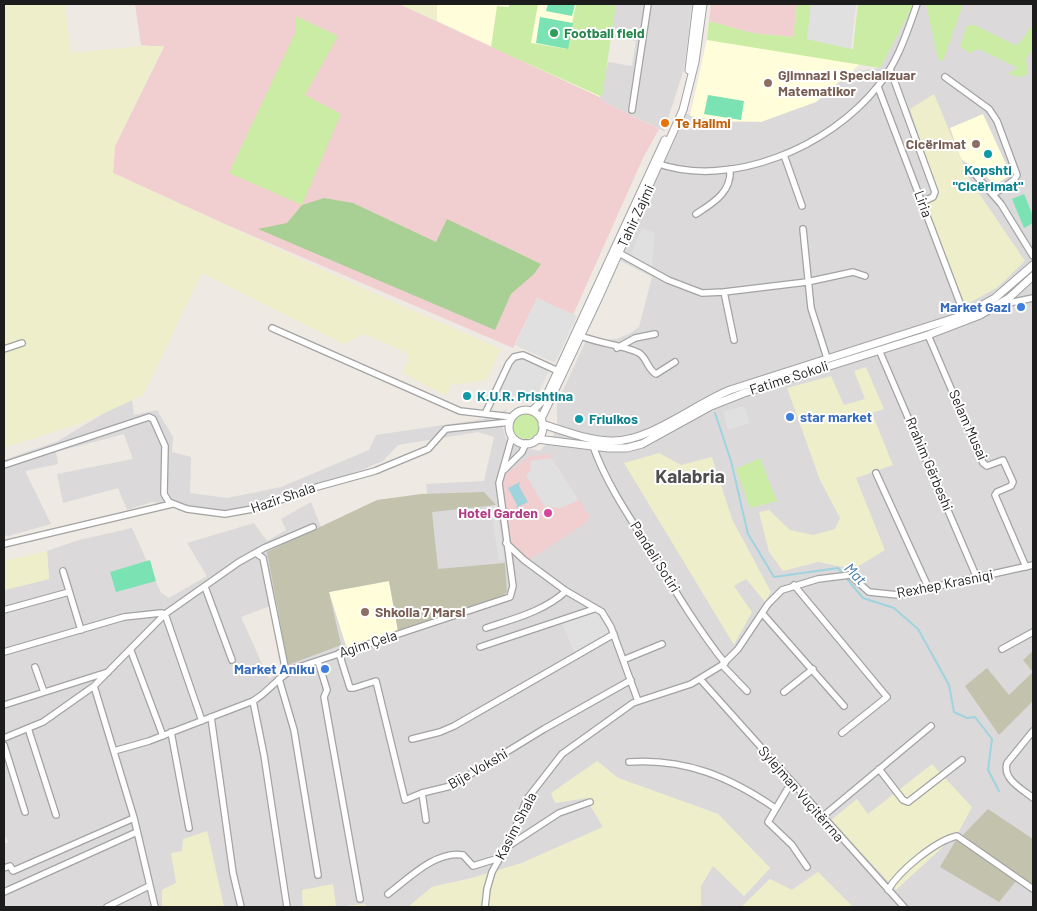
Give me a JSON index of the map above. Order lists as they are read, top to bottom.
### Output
{
  "streets": {
    "street": [
      "Liria",
      "Tahir Zajmi",
      "Fatime Sokoli",
      "Selam Musai",
      "Rrahim Gërbeshi",
      "Hazir Shala",
      "Pandeli Sotiri",
      "Rexhep Krasniqi",
      "Agim Çela",
      "Bije Vokshi",
      "Sylejman Vuçitërrna",
      "Kasim Shala"
    ]
  },
  "crossings": [
    ["Liria", "Fatime Sokoli"],
    ["Tahir Zajmi", "Fatime Sokoli"],
    ["Tahir Zajmi", "Hazir Shala"],
    ["Tahir Zajmi", "Agim Çela"],
    ["Fatime Sokoli", "Selam Musai"],
    ["Fatime Sokoli", "Rrahim Gërbeshi"],
    ["Fatime Sokoli", "Hazir Shala"],
    ["Fatime Sokoli", "Pandeli Sotiri"],
    ["Fatime Sokoli", "Agim Çela"],
    ["Selam Musai", "Rexhep Krasniqi"],
    ["Rrahim Gërbeshi", "Rexhep Krasniqi"],
    ["Hazir Shala", "Agim Çela"],
    ["Pandeli Sotiri", "Rexhep Krasniqi"],
    ["Rexhep Krasniqi", "Sylejman Vuçitërrna"],
    ["Rexhep Krasniqi", "Kasim Shala"],
    ["Agim Çela", "Bije Vokshi"]
  ],
  "districts": ["Kalabria"],
  "water": ["Mat"],
  "places": [
    "Football field",
    "Gjimnazi i Specializuar Matematikor",
    "Te Halimi",
    "Cicërimat",
    "Kopshti \"Cicërimat\"",
    "Market Gazi",
    "K.U.R. Prishtina",
    "star market",
    "Friulkos",
    "Hotel Garden",
    "Shkolla 7 Marsi",
    "Market Aniku"
  ]
}
